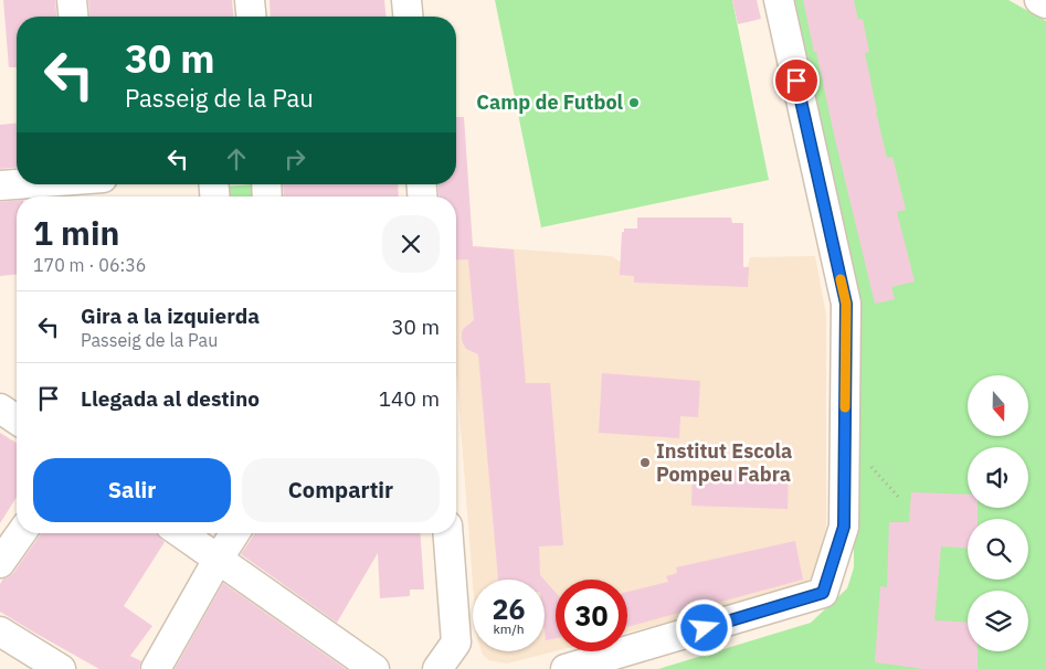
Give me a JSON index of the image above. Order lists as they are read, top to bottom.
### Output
{
  "places": ["Camp de Futbol", "Institut Escola Pompeu Fabra"],
  "north": "bottom",
  "page": {
    "turn": ["30 m", "Passeig de la Pau"],
    "heading": ["1 min", "170 m · 06:36"],
    "list": [
      {
        "name": "Gira a la izquierda",
        "note": "Passeig de la Pau",
        "value": "30 m"
      },
      {
        "name": "Llegada al destino",
        "value": "140 m"
      }
    ],
    "buttons": ["Salir", "Compartir"],
    "speed": "26 km/h",
    "limit": "30"
  }
}
